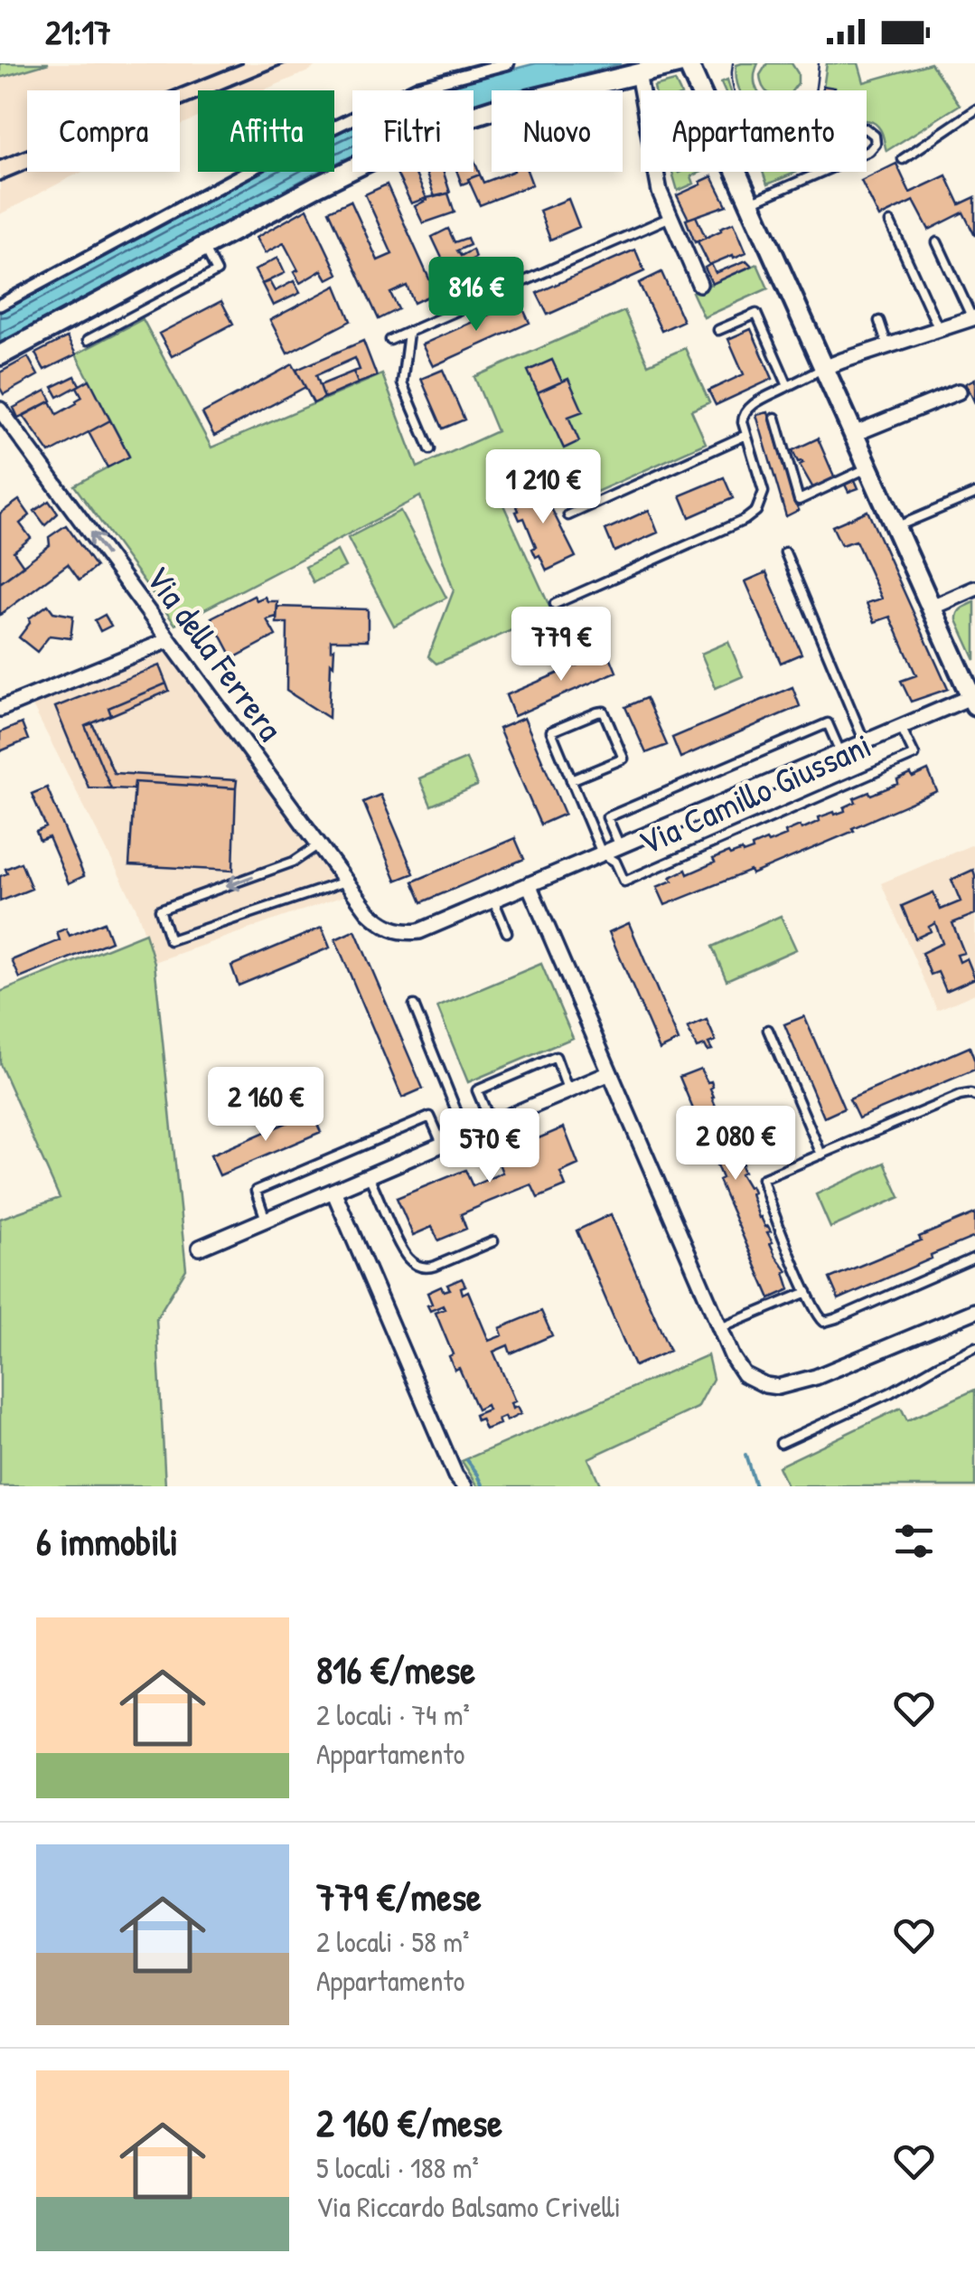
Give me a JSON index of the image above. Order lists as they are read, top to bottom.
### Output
{
  "streets": {
    "street": ["Via della Ferrera", "Via Camillo Giussani"]
  },
  "crossings": [
    ["Via della Ferrera", "Via Camillo Giussani"]
  ],
  "one_way": ["Via della Ferrera"],
  "page": {
    "status": "21:17",
    "chip": [
      "Compra",
      "Affitta",
      "Filtri",
      "Nuovo",
      "Appartamento"
    ],
    "price": [
      "816 €",
      "1 210 €",
      "779 €",
      "2 160 €",
      "2 080 €",
      "570 €"
    ],
    "heading": "6 immobili",
    "list": [
      {
        "name": "816 €/mese",
        "note": "2 locali · 74 m² · Appartamento"
      },
      {
        "name": "779 €/mese",
        "note": "2 locali · 58 m² · Appartamento"
      },
      {
        "name": "2 160 €/mese",
        "note": "5 locali · 188 m² · Via Riccardo Balsamo Crivelli"
      }
    ]
  }
}
